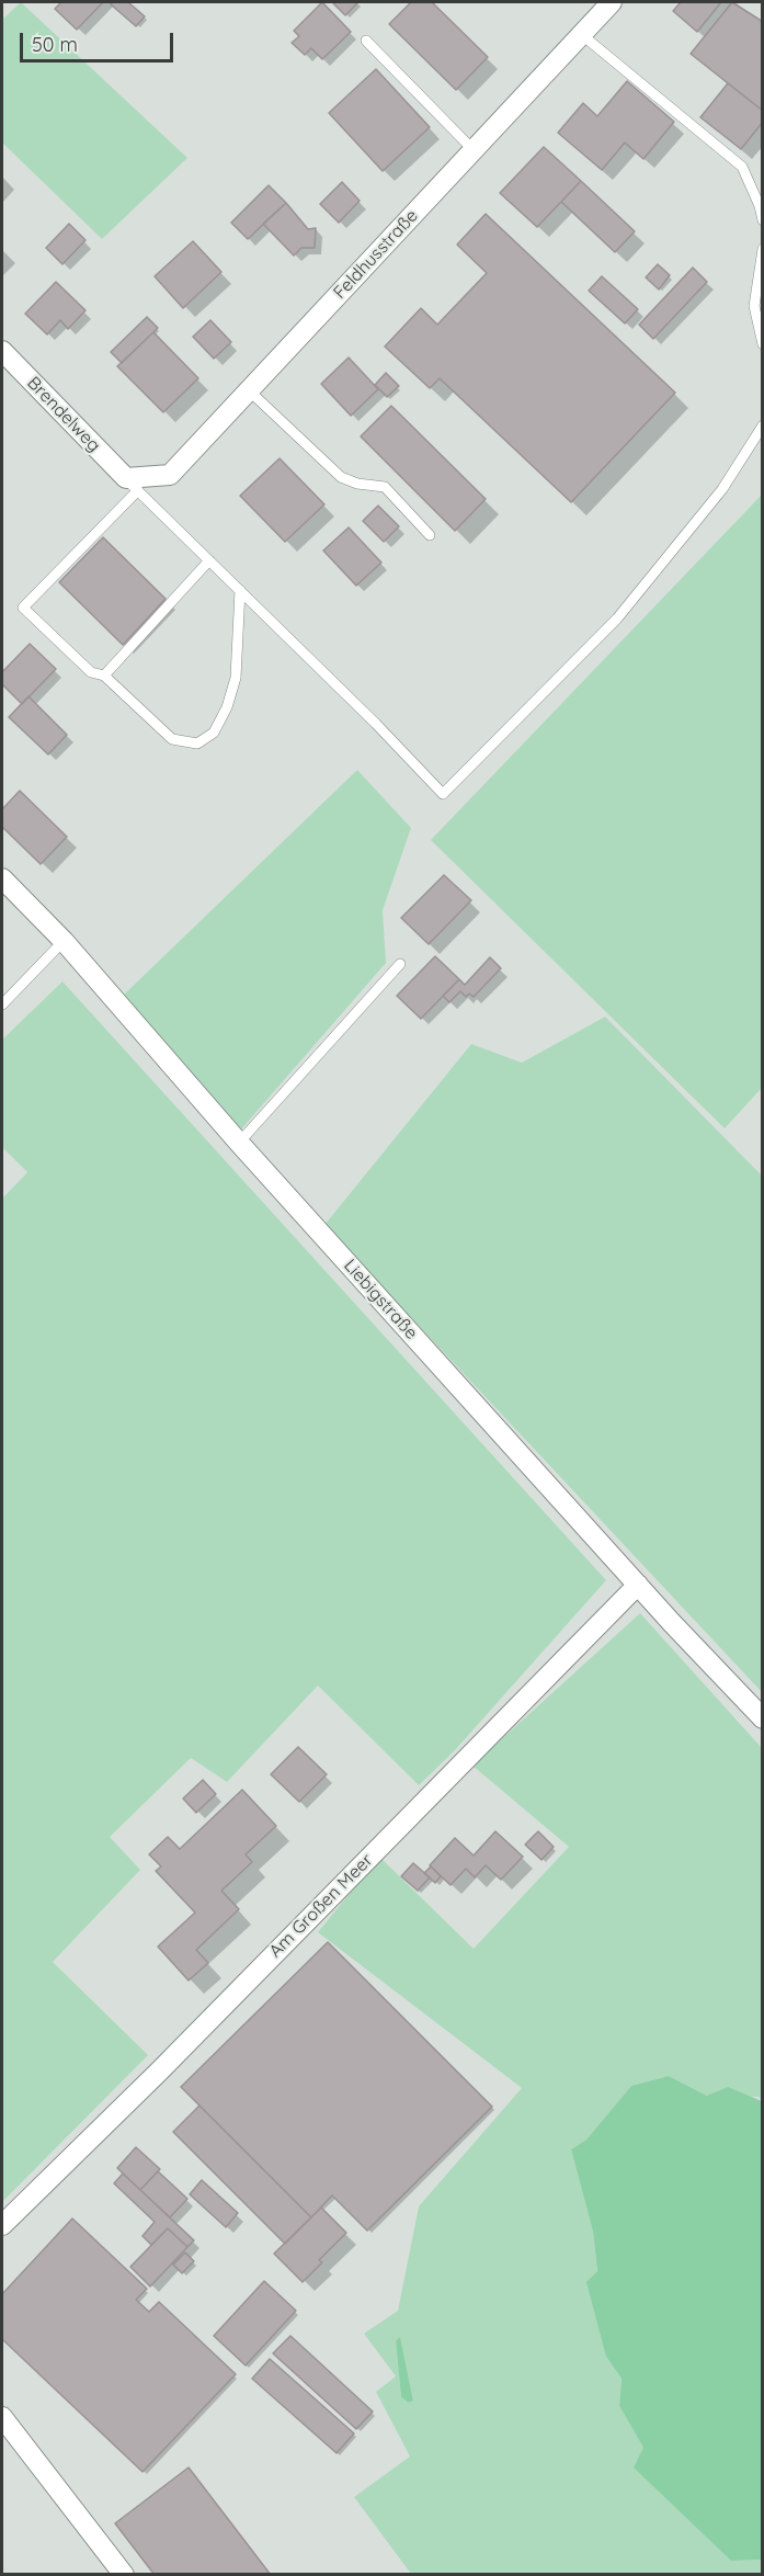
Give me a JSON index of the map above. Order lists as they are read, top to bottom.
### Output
{
  "streets": {
    "street": [
      "Feldhusstraße",
      "Brendelweg",
      "Liebigstraße",
      "Am Großen Meer"
    ]
  },
  "crossings": [
    ["Feldhusstraße", "Brendelweg"],
    ["Liebigstraße", "Am Großen Meer"]
  ],
  "scale_bar": "50 m"
}
